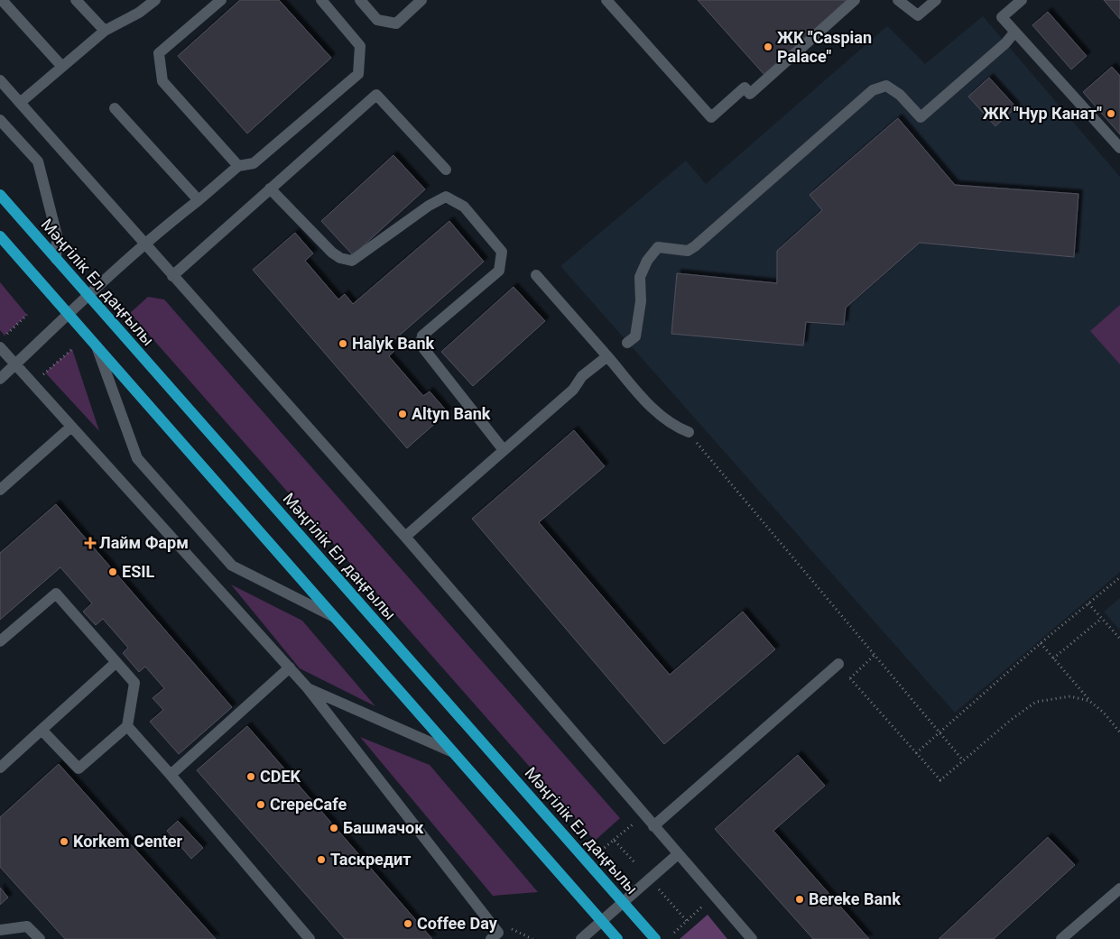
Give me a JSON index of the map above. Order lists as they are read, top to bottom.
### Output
{
  "streets": {
    "main road": ["Мәңгілік Ел даңғылы"]
  },
  "places": {
    "other": [
      "ЖК \"Caspian Palace\"",
      "ЖК \"Нур Канат\"",
      "Halyk Bank",
      "Altyn Bank",
      "ESIL",
      "CDEK",
      "CrepeCafe",
      "Башмачок",
      "Korkem Center",
      "Таскредит",
      "Bereke Bank",
      "Coffee Day"
    ],
    "health": ["Лайм Фарм"]
  }
}
